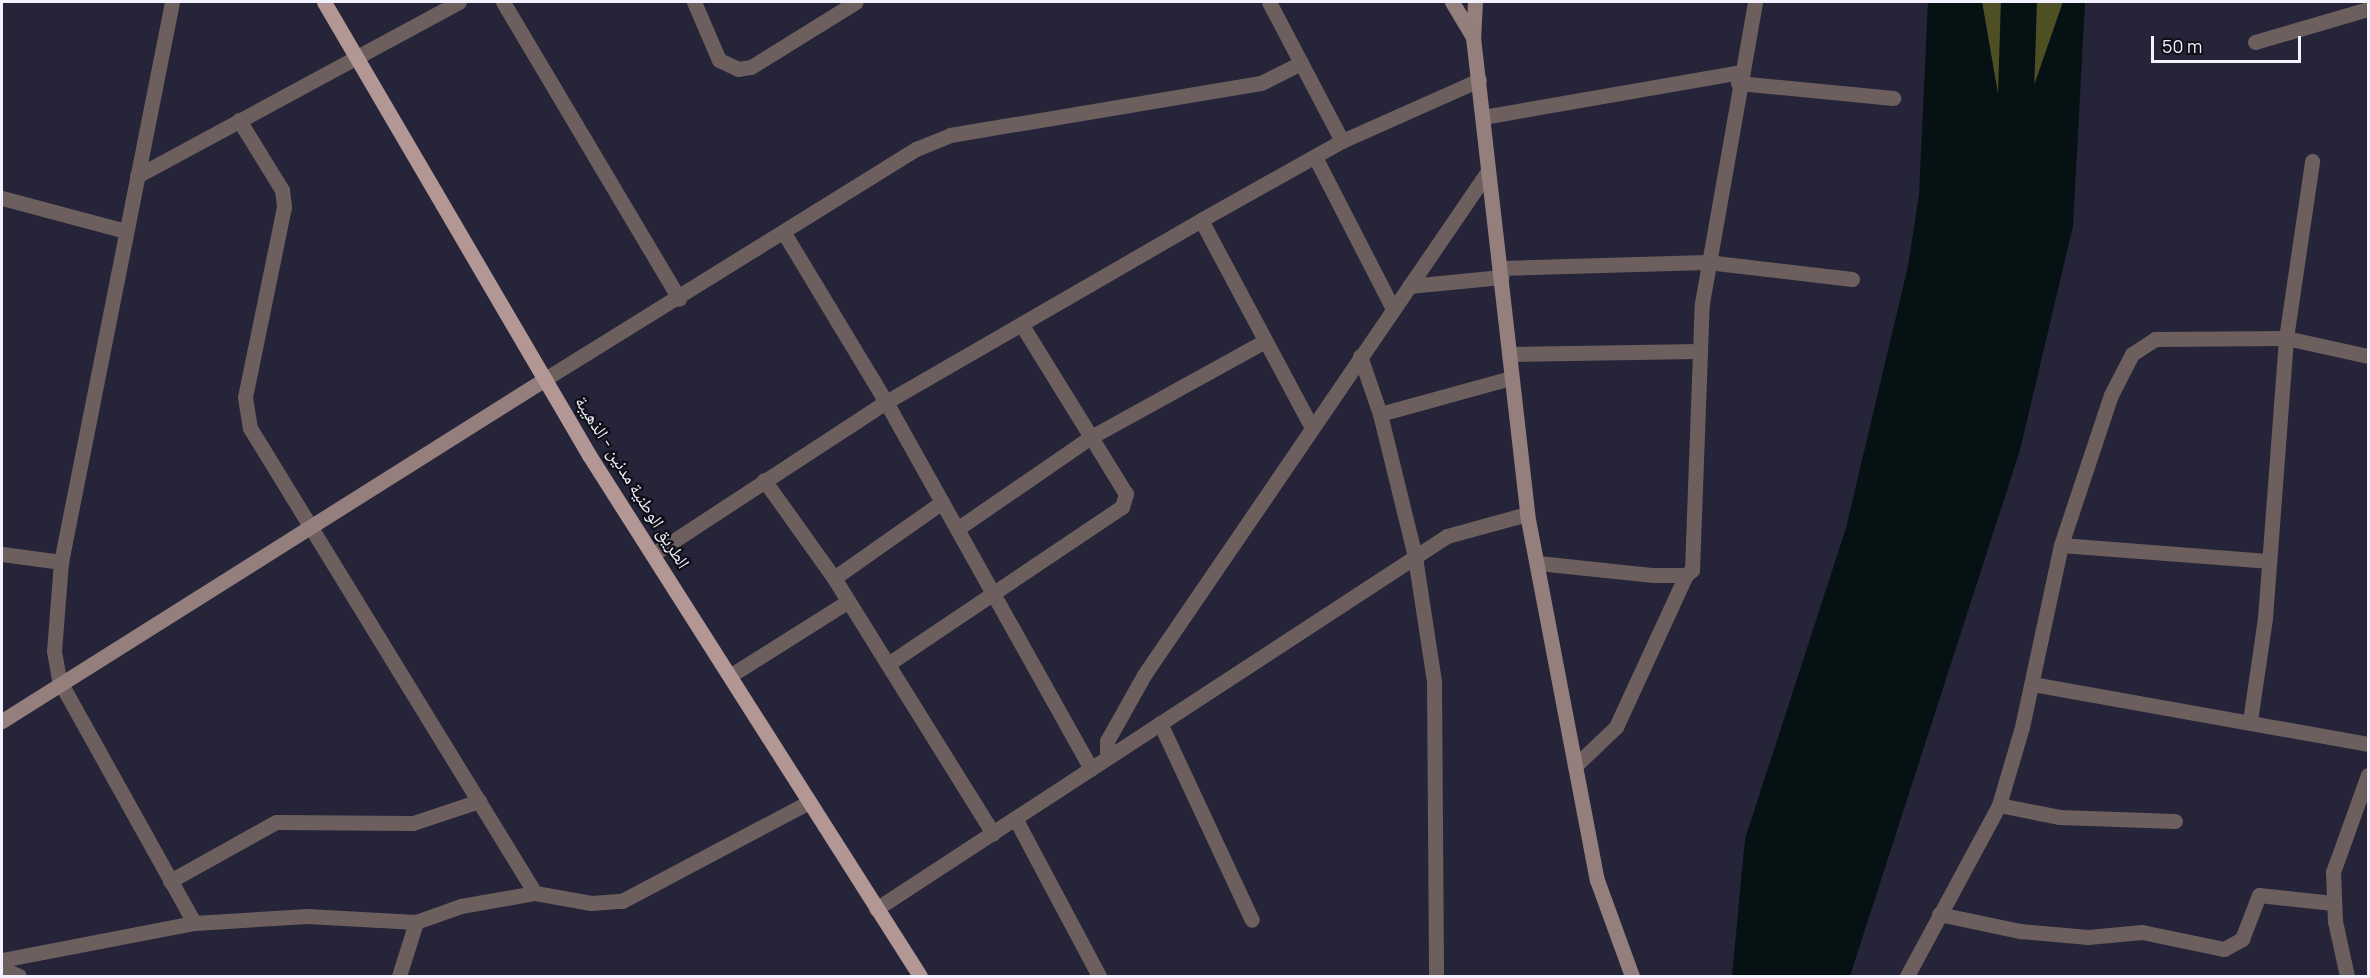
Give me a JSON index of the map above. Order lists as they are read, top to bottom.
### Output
{
  "streets": {
    "main road": ["الطريق الوطنية مدنين - الذهيبة"]
  },
  "scale_bar": "50 m"
}
